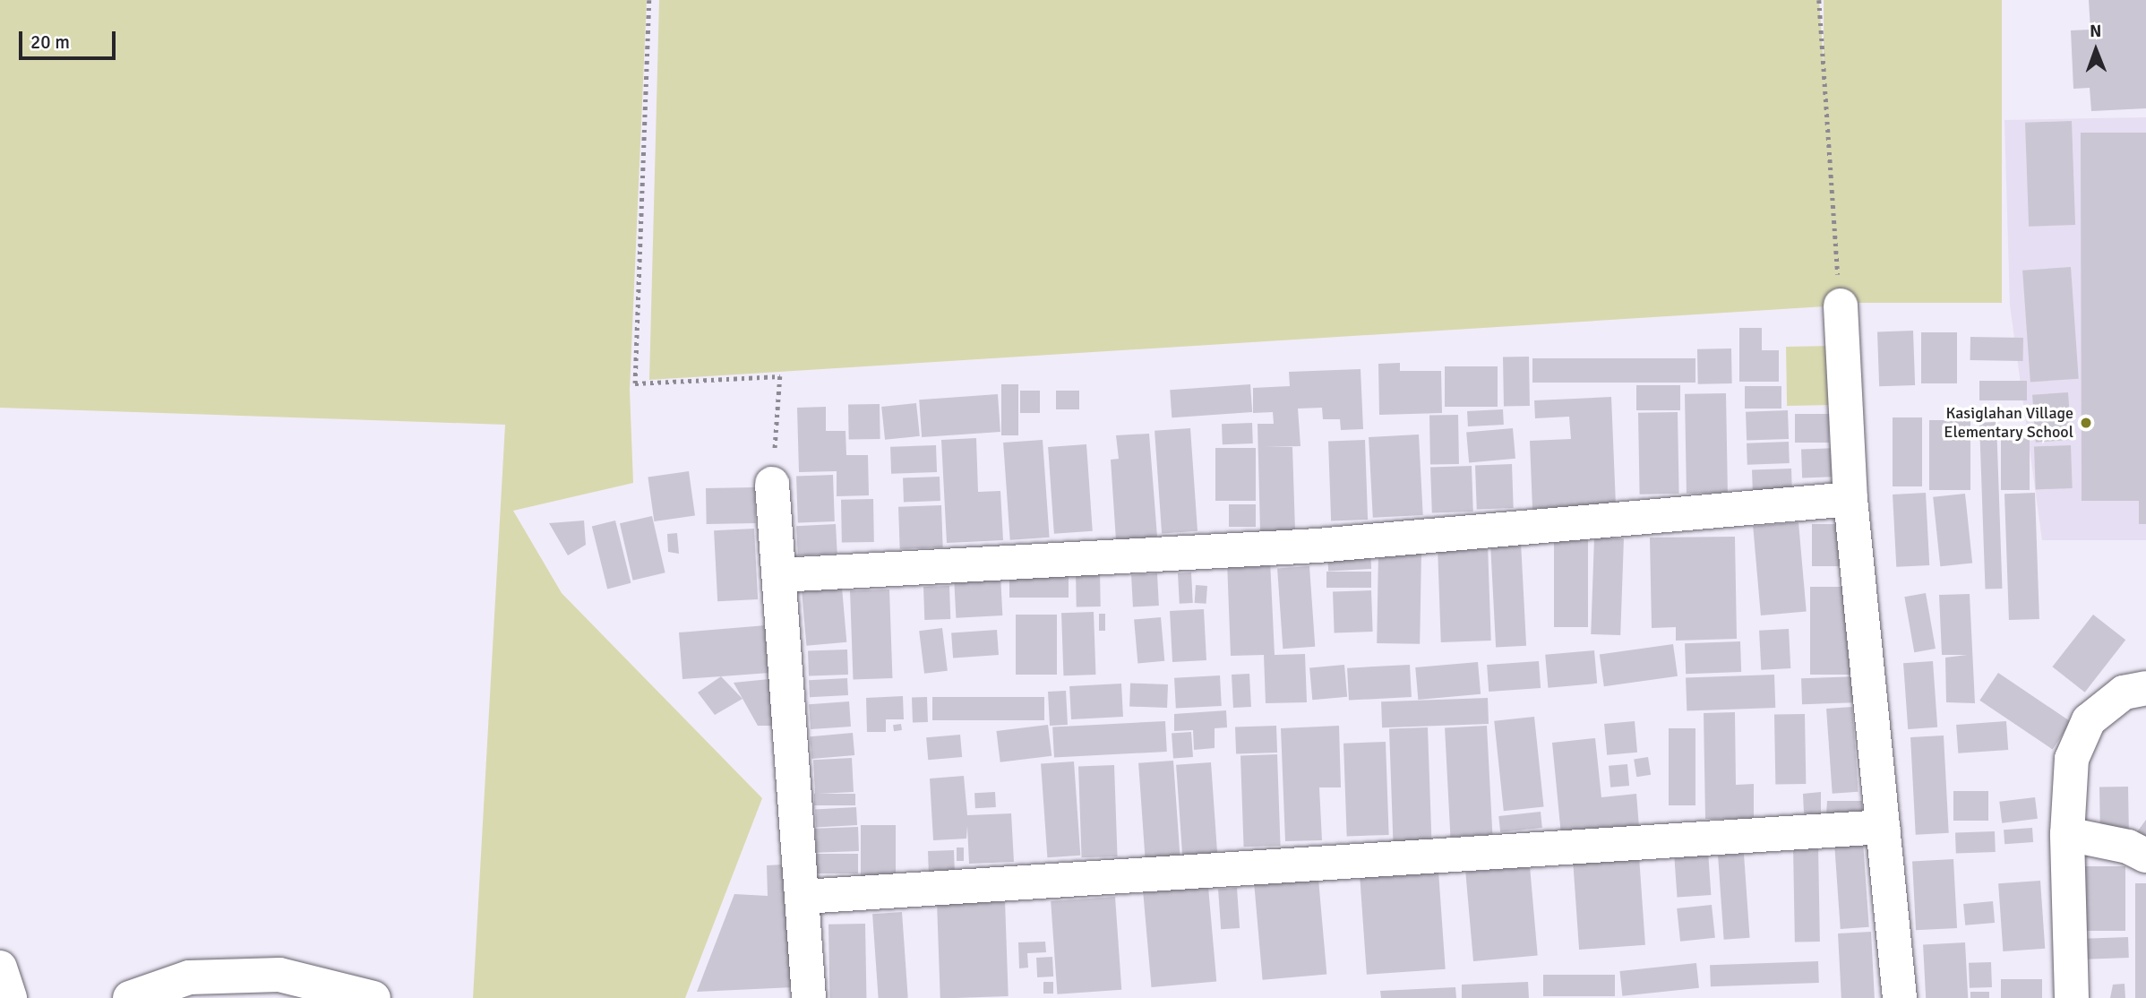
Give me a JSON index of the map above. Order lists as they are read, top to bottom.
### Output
{
  "places": ["Kasiglahan Village Elementary School"],
  "scale_bar": "20 m",
  "north": "top"
}
